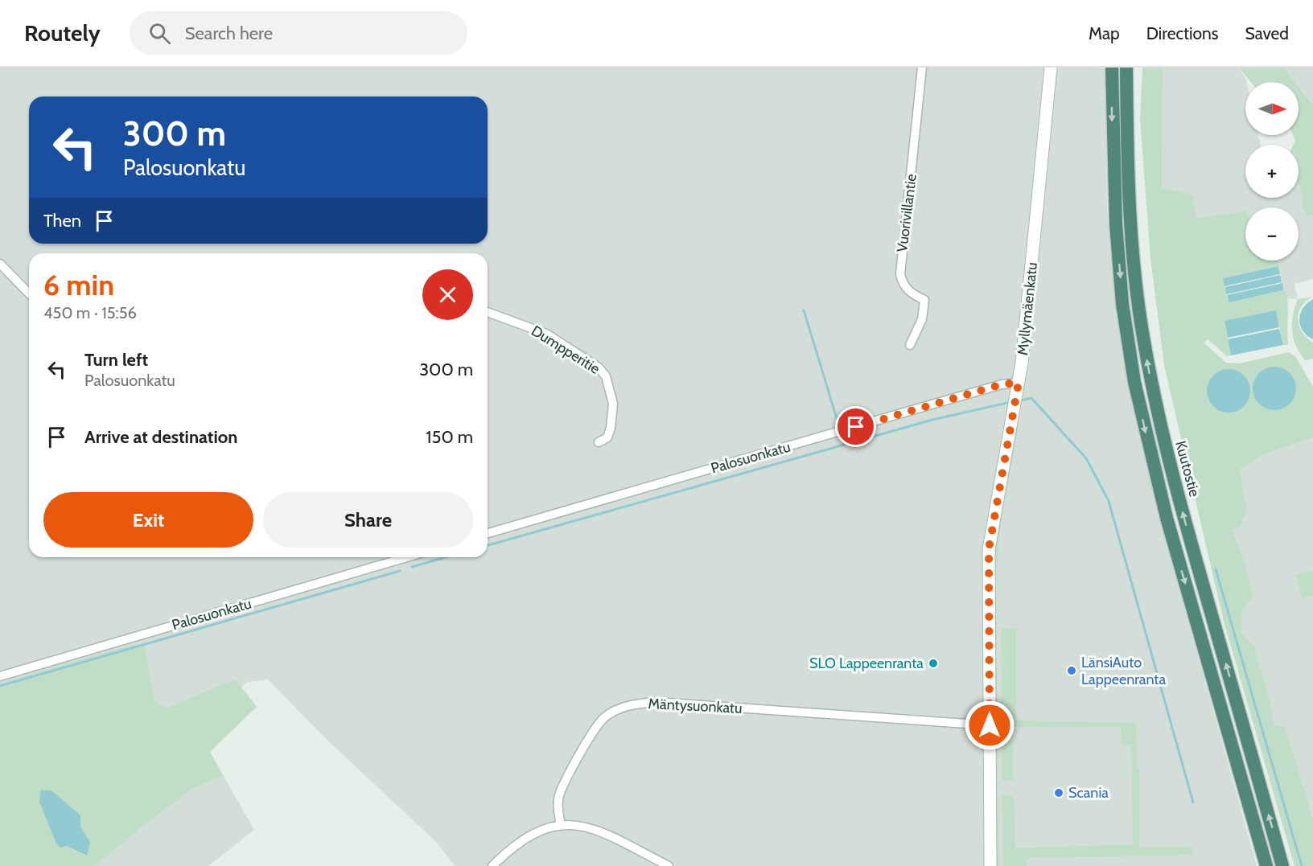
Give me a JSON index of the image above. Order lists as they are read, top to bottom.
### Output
{
  "streets": {
    "highway": ["Kuutostie"],
    "main road": ["Myllymäenkatu"],
    "street": [
      "Vuorivillantie",
      "Dumpperitie",
      "Palosuonkatu",
      "Mäntysuonkatu"
    ]
  },
  "crossings": [
    ["Myllymäenkatu", "Palosuonkatu"],
    ["Myllymäenkatu", "Mäntysuonkatu"]
  ],
  "places": ["SLO Lappeenranta", "LänsiAuto Lappeenranta", "Scania"],
  "north": "right",
  "page": {
    "header": "Routely",
    "search": "Search here",
    "nav": ["Map", "Directions", "Saved"],
    "map_buttons": ["+", "−"],
    "turn": ["300 m", "Palosuonkatu"],
    "then": "Then",
    "heading": ["6 min", "450 m · 15:56"],
    "list": [
      {
        "name": "Turn left",
        "note": "Palosuonkatu",
        "value": "300 m"
      },
      {
        "name": "Arrive at destination",
        "value": "150 m"
      }
    ],
    "buttons": ["Exit", "Share"]
  }
}
